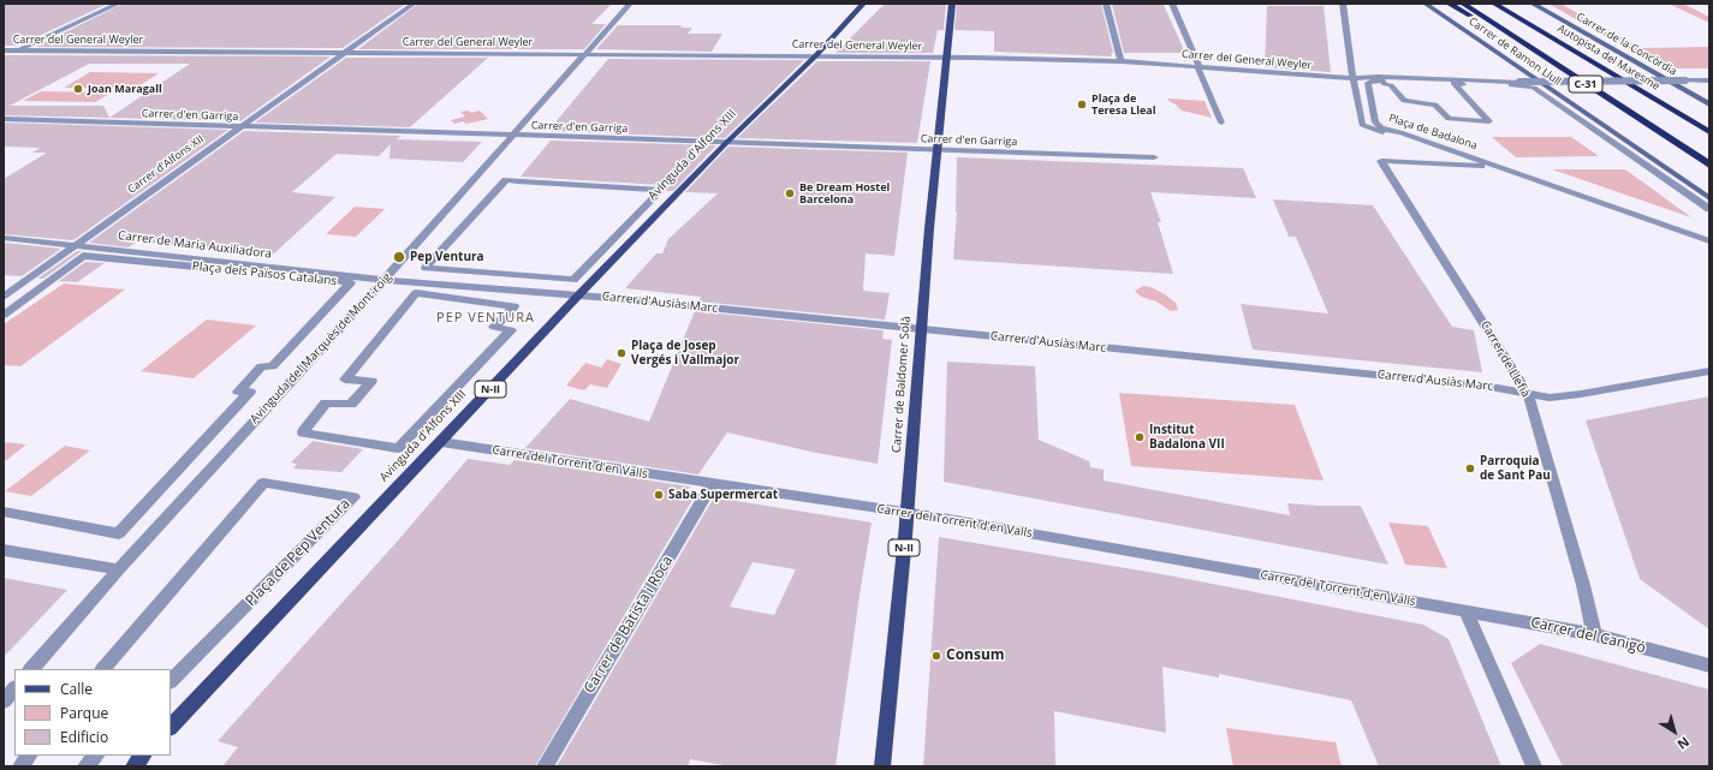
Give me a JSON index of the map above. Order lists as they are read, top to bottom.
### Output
{
  "streets": {
    "highway": ["Autopista del Maresme", "C-31"],
    "main road": ["Avinguda d'Alfons XIII", "Carrer de Baldomer Solà", "N-II"],
    "street": [
      "Carrer del General Weyler",
      "Carrer de la Concòrdia",
      "Carrer de Ramon Llull",
      "Carrer d'en Garriga",
      "Plaça de Badalona",
      "Carrer d'Alfons XII",
      "Carrer de Maria Auxiliadora",
      "Plaça dels Països Catalans",
      "Carrer d'Ausiàs Marc",
      "Avinguda del Marquès de Mont-roig",
      "Carrer de Llefià",
      "Carrer del Torrent d'en Valls",
      "Plaça de Pep Ventura",
      "Carrer de Batista i Roca",
      "Carrer del Canigó"
    ]
  },
  "crossings": [
    ["Carrer del General Weyler", "Plaça de Badalona"],
    ["Carrer del General Weyler", "Avinguda d'Alfons XIII"],
    ["Carrer del General Weyler", "Carrer d'Alfons XII"],
    ["Carrer del General Weyler", "Avinguda del Marquès de Mont-roig"],
    ["Carrer del General Weyler", "Carrer de Baldomer Solà"],
    ["Carrer d'en Garriga", "Avinguda d'Alfons XIII"],
    ["Carrer d'en Garriga", "Carrer d'Alfons XII"],
    ["Carrer d'en Garriga", "Avinguda del Marquès de Mont-roig"],
    ["Carrer d'en Garriga", "Carrer de Baldomer Solà"],
    ["Plaça de Badalona", "Carrer de Llefià"],
    ["Avinguda d'Alfons XIII", "Carrer d'Ausiàs Marc"],
    ["Avinguda d'Alfons XIII", "Carrer del Torrent d'en Valls"],
    ["Carrer d'Alfons XII", "Carrer de Maria Auxiliadora"],
    ["Carrer de Maria Auxiliadora", "Carrer d'Ausiàs Marc"],
    ["Carrer de Maria Auxiliadora", "Avinguda del Marquès de Mont-roig"],
    ["Carrer d'Ausiàs Marc", "Avinguda del Marquès de Mont-roig"],
    ["Carrer d'Ausiàs Marc", "Carrer de Llefià"],
    ["Carrer d'Ausiàs Marc", "Carrer de Baldomer Solà"],
    ["Carrer de Llefià", "Carrer del Canigó"],
    ["Carrer de Baldomer Solà", "Carrer del Torrent d'en Valls"],
    ["Carrer del Torrent d'en Valls", "Carrer de Batista i Roca"],
    ["Carrer del Torrent d'en Valls", "Carrer del Canigó"]
  ],
  "districts": ["PEP VENTURA"],
  "places": [
    "Joan Maragall",
    "Plaça de Teresa Lleal",
    "Be Dream Hostel Barcelona",
    "Pep Ventura",
    "Plaça de Josep Vergés i Vallmajor",
    "Institut Badalona VII",
    "Parroquia de Sant Pau",
    "Saba Supermercat",
    "Consum"
  ],
  "legend": ["Calle", "Parque", "Edificio"],
  "north": "bottom right"
}
